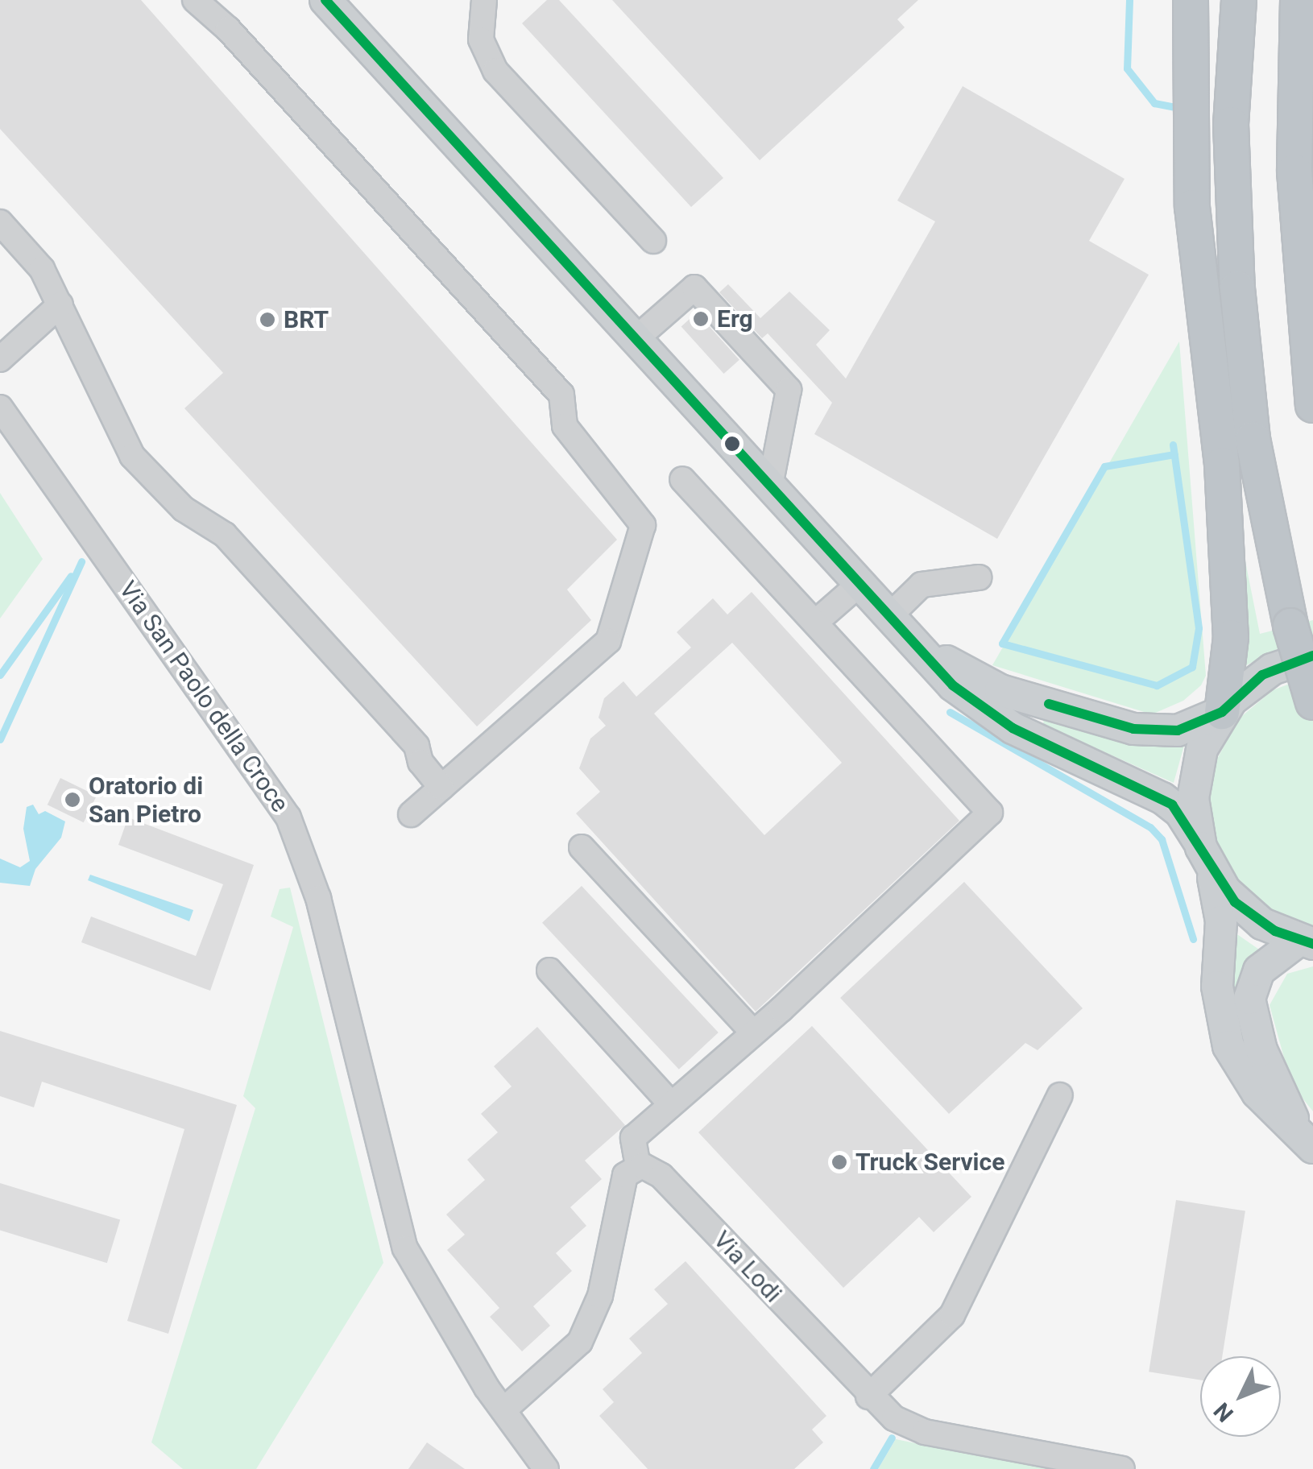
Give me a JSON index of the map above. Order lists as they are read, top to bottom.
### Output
{
  "streets": {
    "street": ["Via San Paolo della Croce", "Via Lodi"]
  },
  "places": [
    "Erg",
    "BRT",
    "Oratorio di San Pietro",
    "Truck Service"
  ],
  "north": "bottom left"
}
